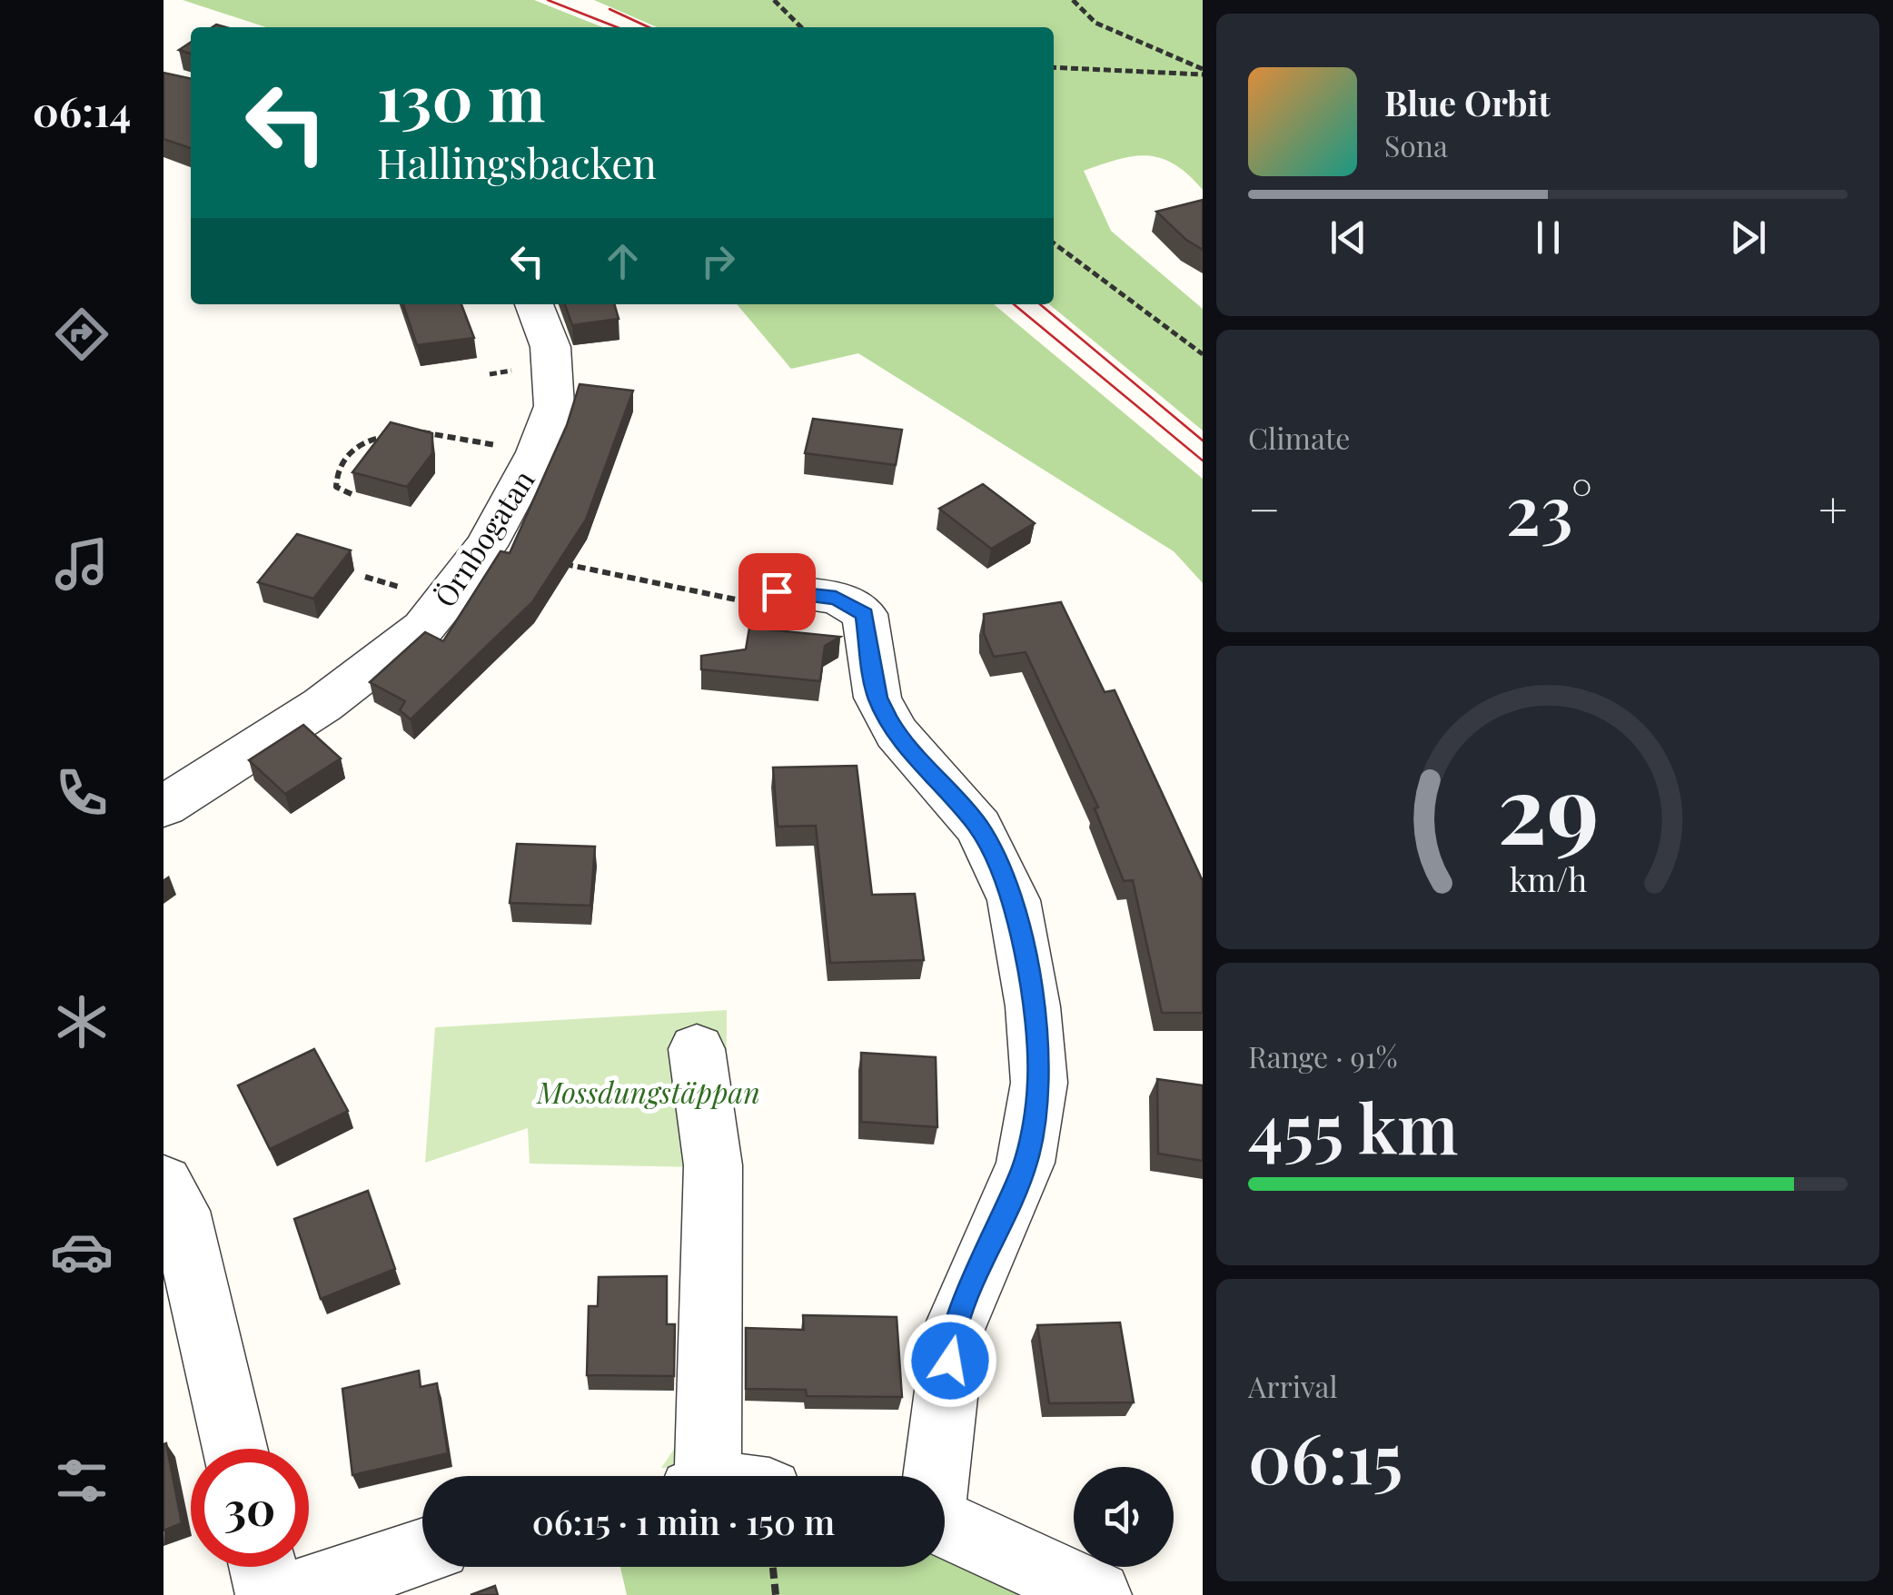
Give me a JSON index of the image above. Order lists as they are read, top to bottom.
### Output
{
  "streets": {
    "street": ["Örnbogatan"]
  },
  "parks": ["Mossdungstäppan"],
  "page": {
    "tabs": "06:14",
    "turn": ["130 m", "Hallingsbacken"],
    "song": ["Blue Orbit", "Sona"],
    "tile": [
      "Climate",
      ["Range · 91%", "455 km"],
      ["Arrival", "06:15"]
    ],
    "heat": ["−", "23°", "+"],
    "limit": "30",
    "trip": "06:15 · 1 min · 150 m",
    "gauge": ["29", "km/h"]
  }
}
